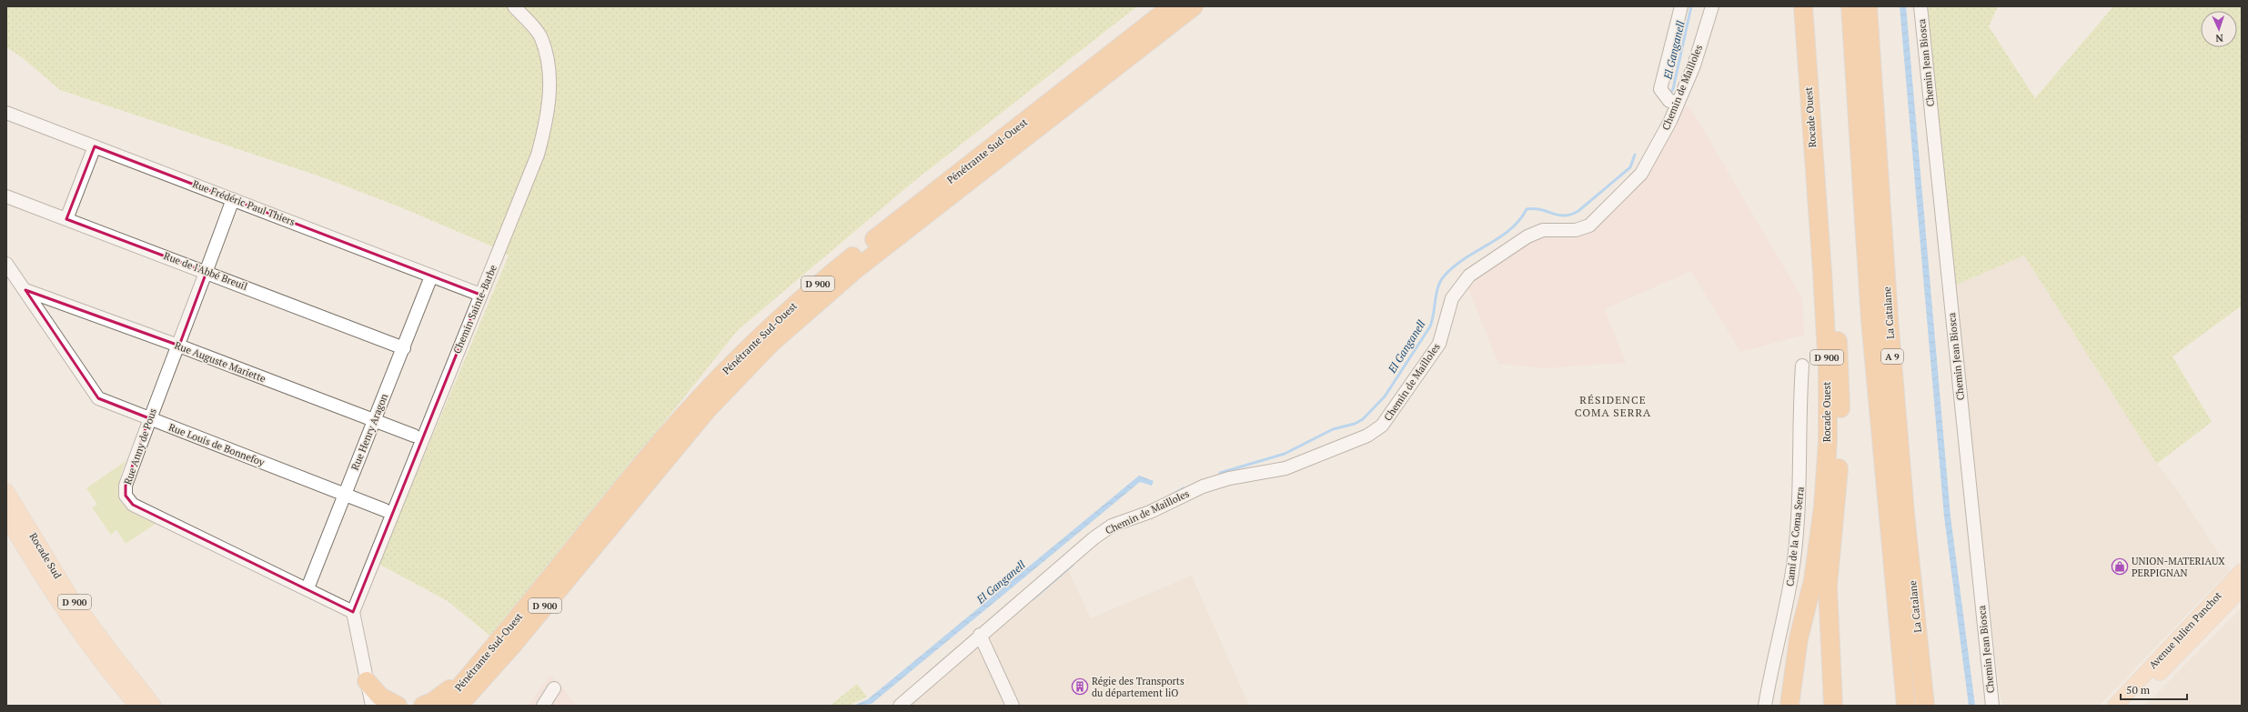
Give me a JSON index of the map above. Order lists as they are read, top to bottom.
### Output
{
  "streets": {
    "highway": [
      "Rocade Ouest",
      "Pénétrante Sud-Ouest",
      "D 900",
      "La Catalane",
      "A 9"
    ],
    "main road": ["Rocade Sud", "Avenue Julien Panchot"],
    "street": [
      "Chemin Jean Biosca",
      "Chemin de Mailloles",
      "Rue Frédéric Paul Thiers",
      "Rue de l'Abbé Breuil",
      "Chemin Sainte-Barbe",
      "Rue Auguste Mariette",
      "Rue Henry Aragon",
      "Rue Louis de Bonnefoy",
      "Rue Anny de Pous",
      "Camí de la Coma Serra"
    ]
  },
  "crossings": [
    ["Rue Frédéric Paul Thiers", "Chemin Sainte-Barbe"],
    ["Rue Frédéric Paul Thiers", "Rue Henry Aragon"],
    ["Rue Frédéric Paul Thiers", "Rue Anny de Pous"],
    ["Rue de l'Abbé Breuil", "Rue Henry Aragon"],
    ["Rue de l'Abbé Breuil", "Rue Anny de Pous"],
    ["Chemin Sainte-Barbe", "Rue Anny de Pous"],
    ["Rue Auguste Mariette", "Rue Henry Aragon"],
    ["Rue Auguste Mariette", "Rue Louis de Bonnefoy"],
    ["Rue Auguste Mariette", "Rue Anny de Pous"],
    ["Rue Henry Aragon", "Rue Louis de Bonnefoy"],
    ["Rue Henry Aragon", "Rue Anny de Pous"],
    ["Rue Louis de Bonnefoy", "Rue Anny de Pous"]
  ],
  "districts": ["RÉSIDENCE COMA SERRA"],
  "water": ["El Ganganell"],
  "places": {
    "shop": ["UNION-MATERIAUX PERPIGNAN"],
    "building": ["Régie des Transports du département liO"]
  },
  "scale_bar": "50 m",
  "north": "bottom"
}
